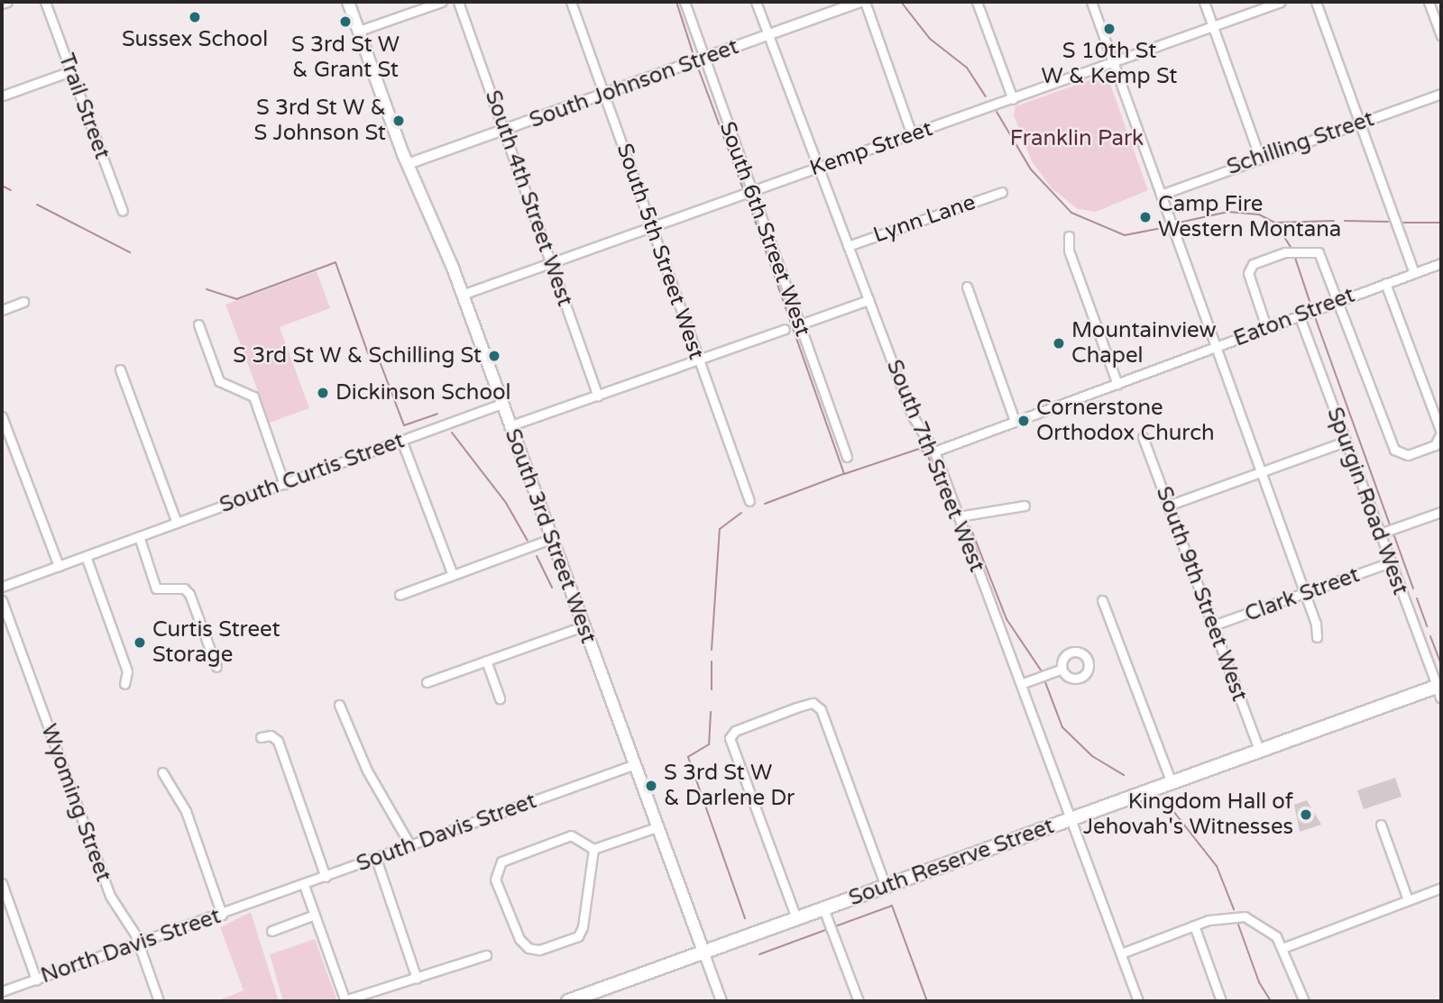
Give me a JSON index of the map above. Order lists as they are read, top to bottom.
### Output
{
  "streets": {
    "highway": ["South Reserve Street"],
    "main road": ["South 3rd Street West"],
    "street": [
      "South Johnson Street",
      "Trail Street",
      "Schilling Street",
      "Kemp Street",
      "South 4th Street West",
      "Lynn Lane",
      "South 6th Street West",
      "South 5th Street West",
      "Eaton Street",
      "South 7th Street West",
      "South Curtis Street",
      "Spurgin Road West",
      "South 9th Street West",
      "Clark Street",
      "Wyoming Street",
      "South Davis Street",
      "North Davis Street"
    ]
  },
  "crossings": [
    ["South Johnson Street", "South 4th Street West"],
    ["South Johnson Street", "South 6th Street West"],
    ["South Johnson Street", "South 5th Street West"],
    ["South Johnson Street", "South 7th Street West"],
    ["South Johnson Street", "South 3rd Street West"],
    ["Kemp Street", "South 4th Street West"],
    ["Kemp Street", "South 6th Street West"],
    ["Kemp Street", "South 5th Street West"],
    ["Kemp Street", "South 7th Street West"],
    ["Kemp Street", "South 3rd Street West"],
    ["Lynn Lane", "South 7th Street West"],
    ["Eaton Street", "South 7th Street West"],
    ["Eaton Street", "Spurgin Road West"],
    ["South 7th Street West", "South Reserve Street"],
    ["South Curtis Street", "South 3rd Street West"],
    ["Spurgin Road West", "Clark Street"],
    ["Spurgin Road West", "South Reserve Street"],
    ["South 3rd Street West", "South Davis Street"],
    ["South 3rd Street West", "South Reserve Street"],
    ["South 9th Street West", "Clark Street"],
    ["South 9th Street West", "South Reserve Street"],
    ["Wyoming Street", "North Davis Street"],
    ["South Davis Street", "North Davis Street"]
  ],
  "parks": ["Franklin Park"],
  "places": [
    "Sussex School",
    "S 3rd St W & Grant St",
    "S 10th St W & Kemp St",
    "S 3rd St W & S Johnson St",
    "Camp Fire Western Montana",
    "Mountainview Chapel",
    "S 3rd St W & Schilling St",
    "Dickinson School",
    "Cornerstone Orthodox Church",
    "Curtis Street Storage",
    "S 3rd St W & Darlene Dr",
    "Kingdom Hall of Jehovah's Witnesses"
  ]
}
